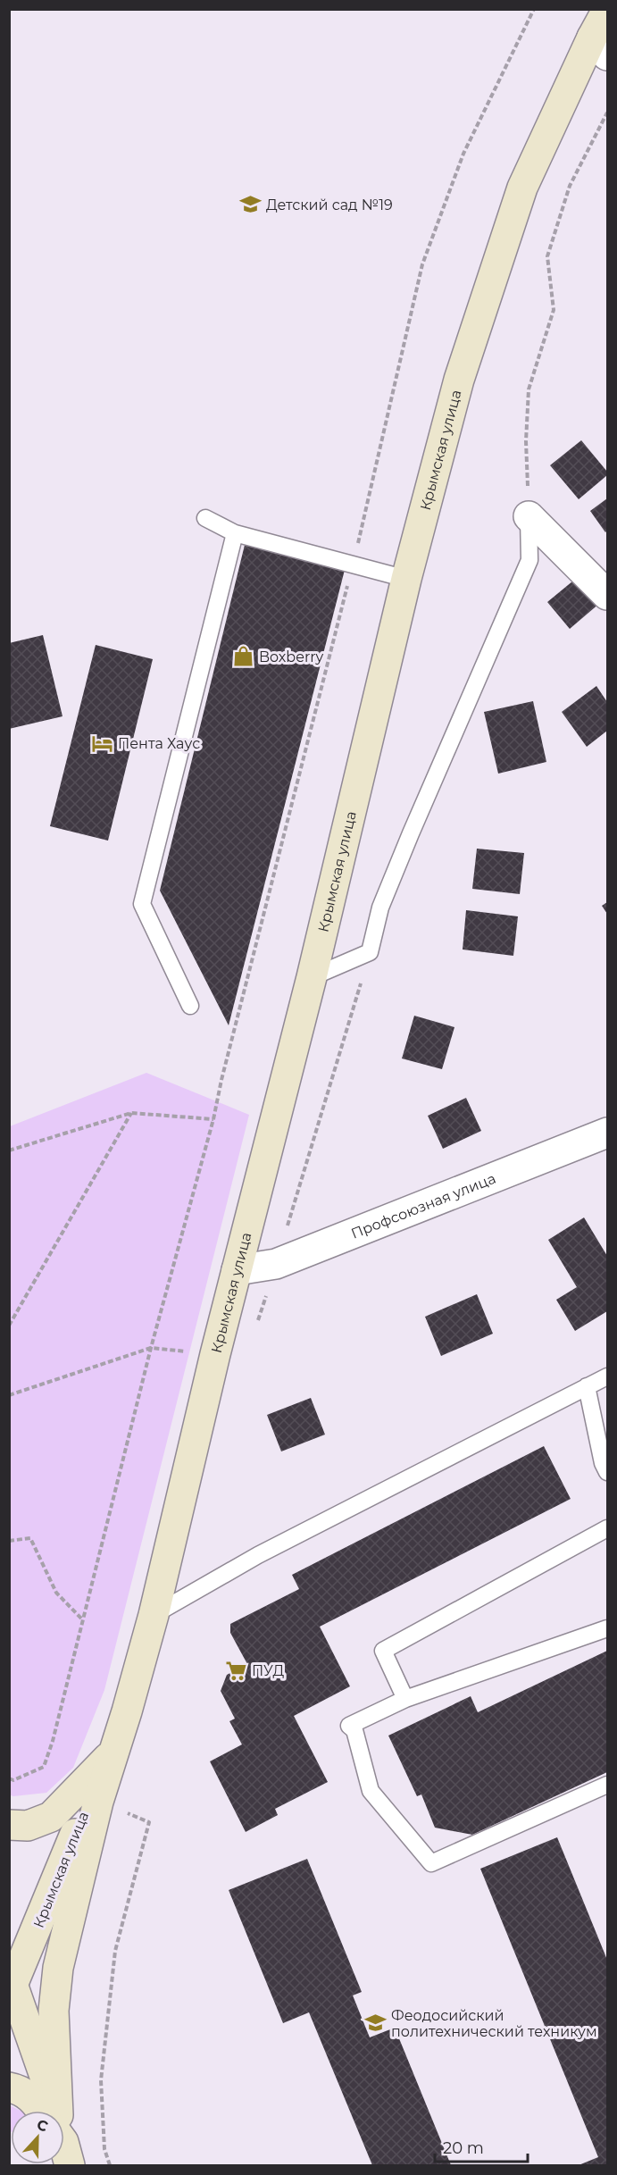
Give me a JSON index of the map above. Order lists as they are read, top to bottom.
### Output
{
  "streets": {
    "main road": ["Крымская улица"],
    "street": ["Профсоюзная улица"]
  },
  "crossings": [
    ["Крымская улица", "Профсоюзная улица"]
  ],
  "places": {
    "school or university": ["Детский сад №19", "Феодосийский политехнический техникум"],
    "shop": ["Boxberry"],
    "hotel": ["Пента Хаус"],
    "supermarket": ["ПУД"]
  },
  "scale_bar": "20 m",
  "north": "top"
}
